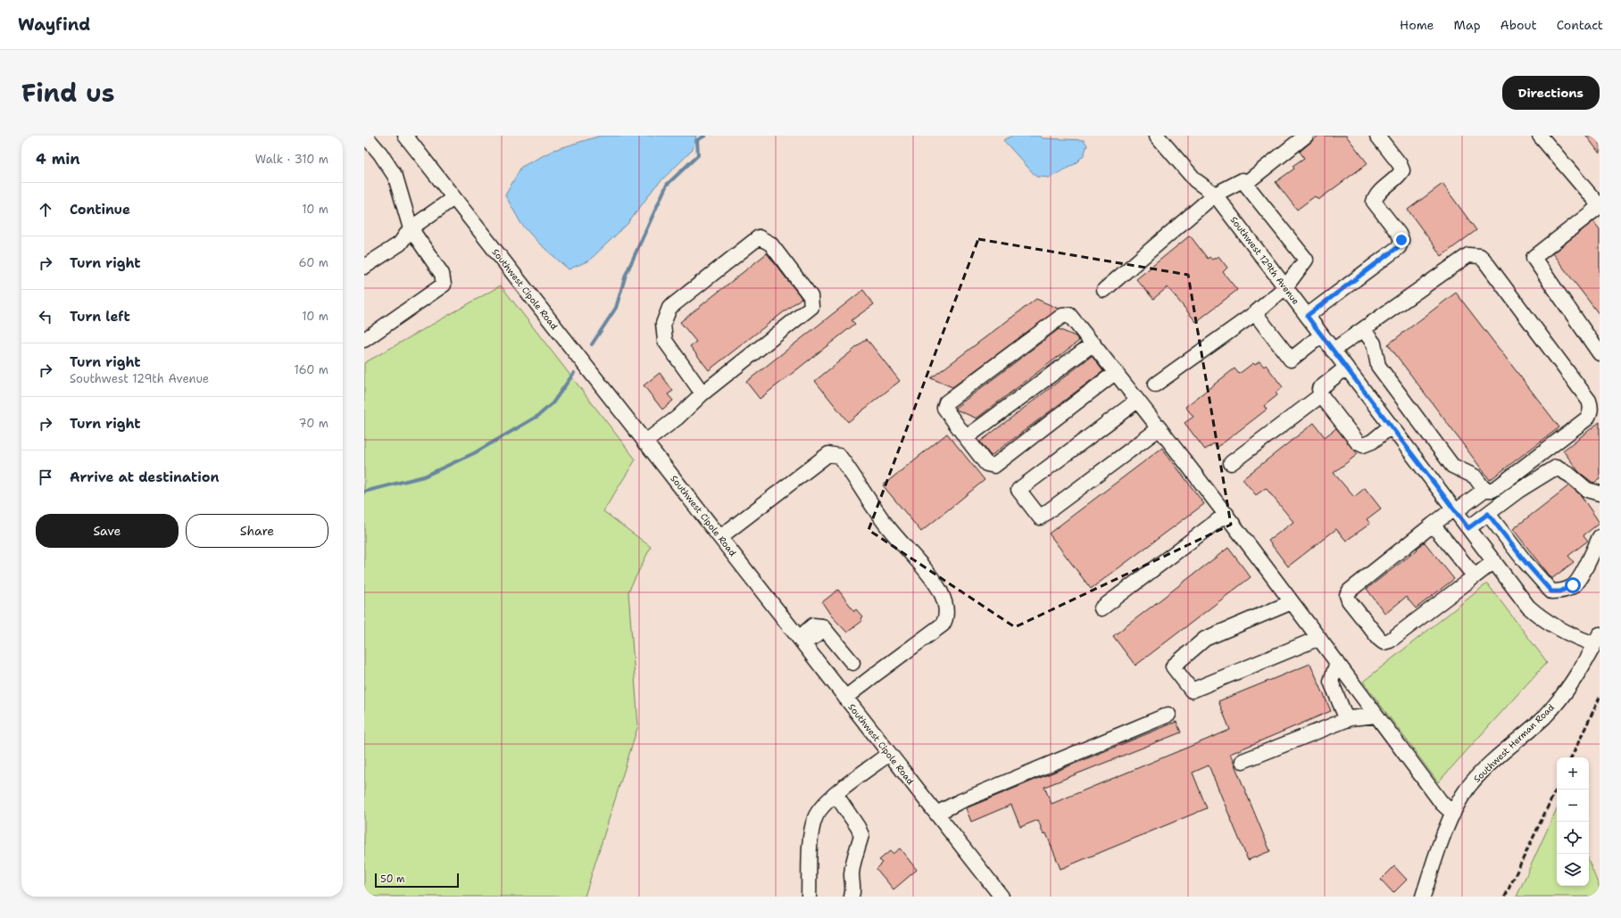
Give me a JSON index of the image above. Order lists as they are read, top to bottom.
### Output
{
  "streets": {
    "street": ["Southwest 129th Avenue", "Southwest Cipole Road", "Southwest Herman Road"]
  },
  "crossings": [
    ["Southwest 129th Avenue", "Southwest Herman Road"]
  ],
  "scale_bar": "50 m",
  "page": {
    "header": "Wayfind",
    "nav": [
      "Home",
      "Map",
      "About",
      "Contact"
    ],
    "title": "Find us",
    "buttons": [
      "Directions",
      ["Save", "Share"]
    ],
    "heading": ["4 min", "Walk · 310 m"],
    "list": [
      ["Continue", "10 m"],
      ["Turn right", "60 m"],
      ["Turn left", "10 m"],
      ["Turn right", "Southwest 129th Avenue", "160 m"],
      ["Turn right", "70 m"],
      "Arrive at destination"
    ],
    "map_buttons": ["+", "−"],
    "scale": "50 m"
  }
}
